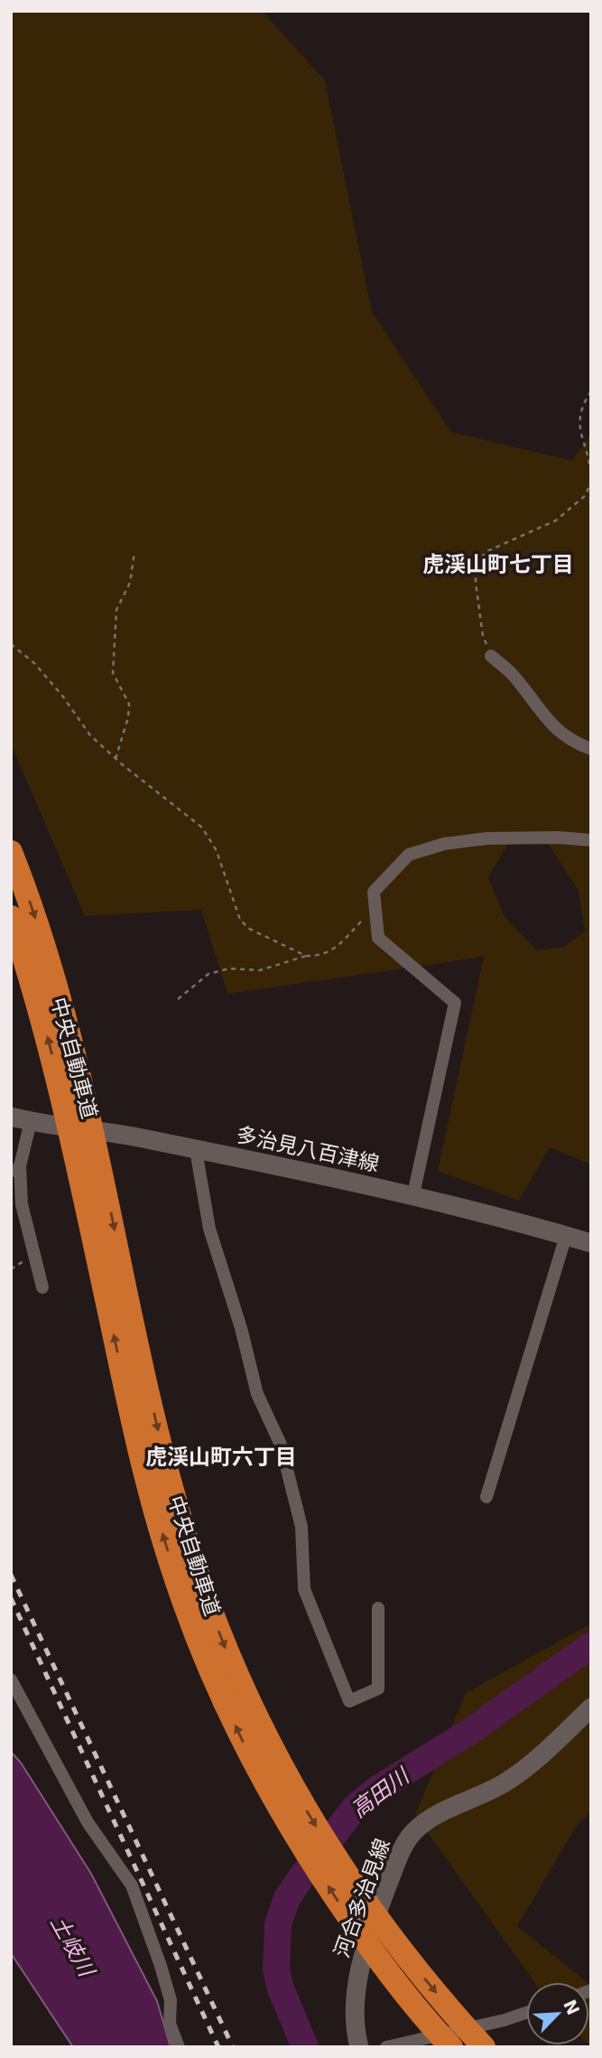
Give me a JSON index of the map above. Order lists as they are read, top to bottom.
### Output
{
  "streets": {
    "highway": ["中央自動車道"],
    "main road": ["多治見八百津線", "河合多治見線"]
  },
  "districts": ["虎渓山町七丁目", "虎渓山町六丁目"],
  "water": ["高田川", "土岐川"],
  "north": "top right"
}
